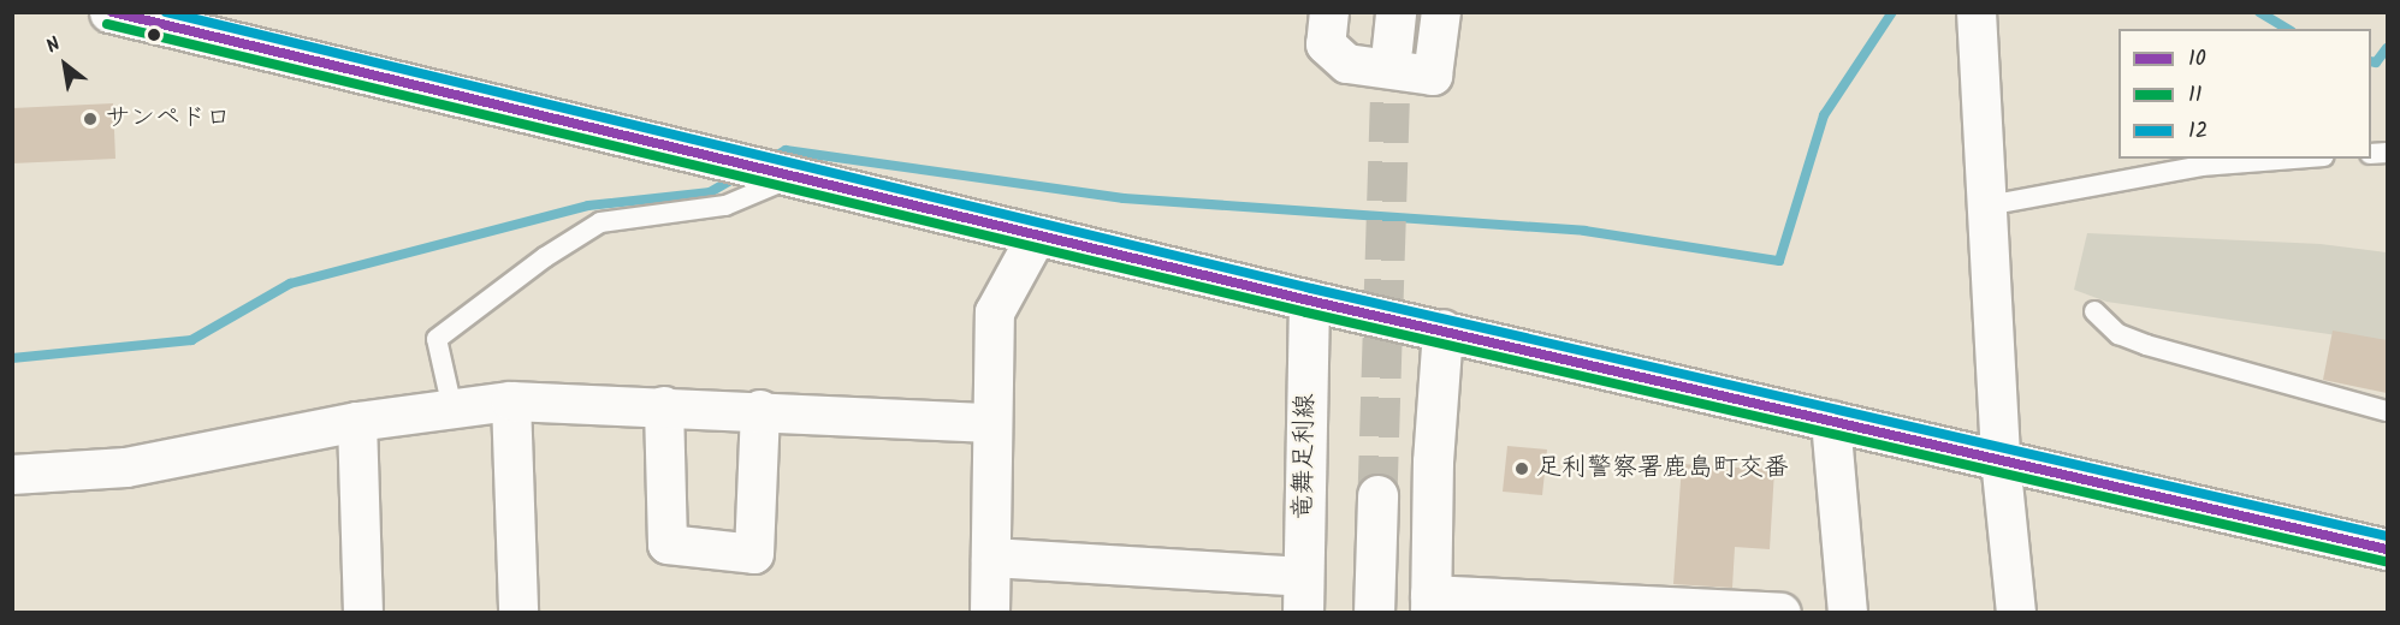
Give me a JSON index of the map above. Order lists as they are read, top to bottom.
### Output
{
  "streets": {
    "main road": ["竜舞足利線"]
  },
  "places": ["サンペドロ", "足利警察署鹿島町交番"],
  "lines": ["transit line 10", "transit line 12", "transit line 11"],
  "legend": ["10", "11", "12"],
  "north": "top left"
}
